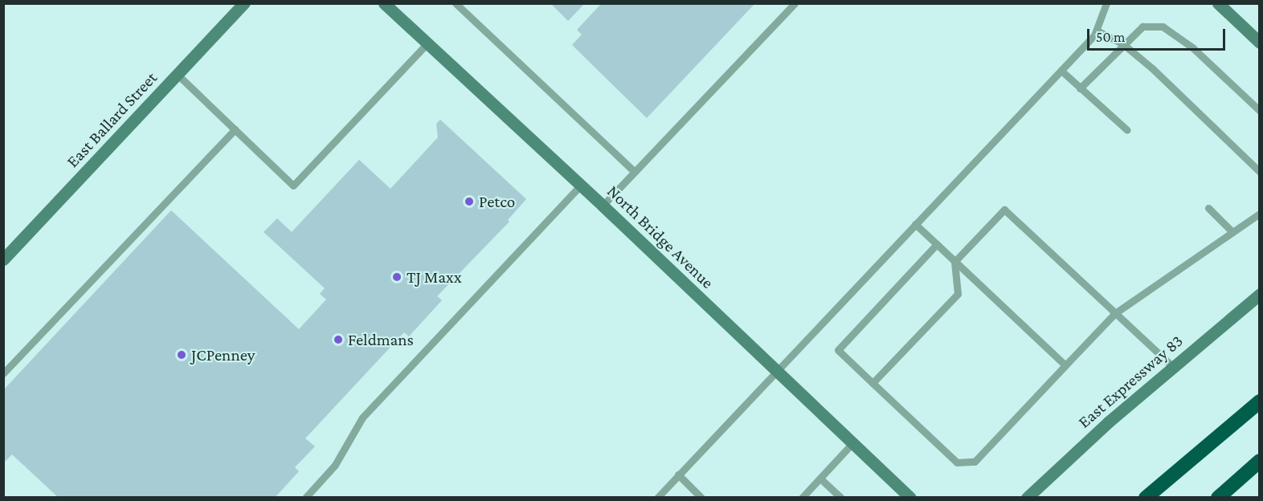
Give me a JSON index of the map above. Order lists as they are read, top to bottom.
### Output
{
  "streets": {
    "street": ["East Ballard Street", "North Bridge Avenue", "East Expressway 83"]
  },
  "places": [
    "Petco",
    "TJ Maxx",
    "Feldmans",
    "JCPenney"
  ],
  "scale_bar": "50 m"
}
